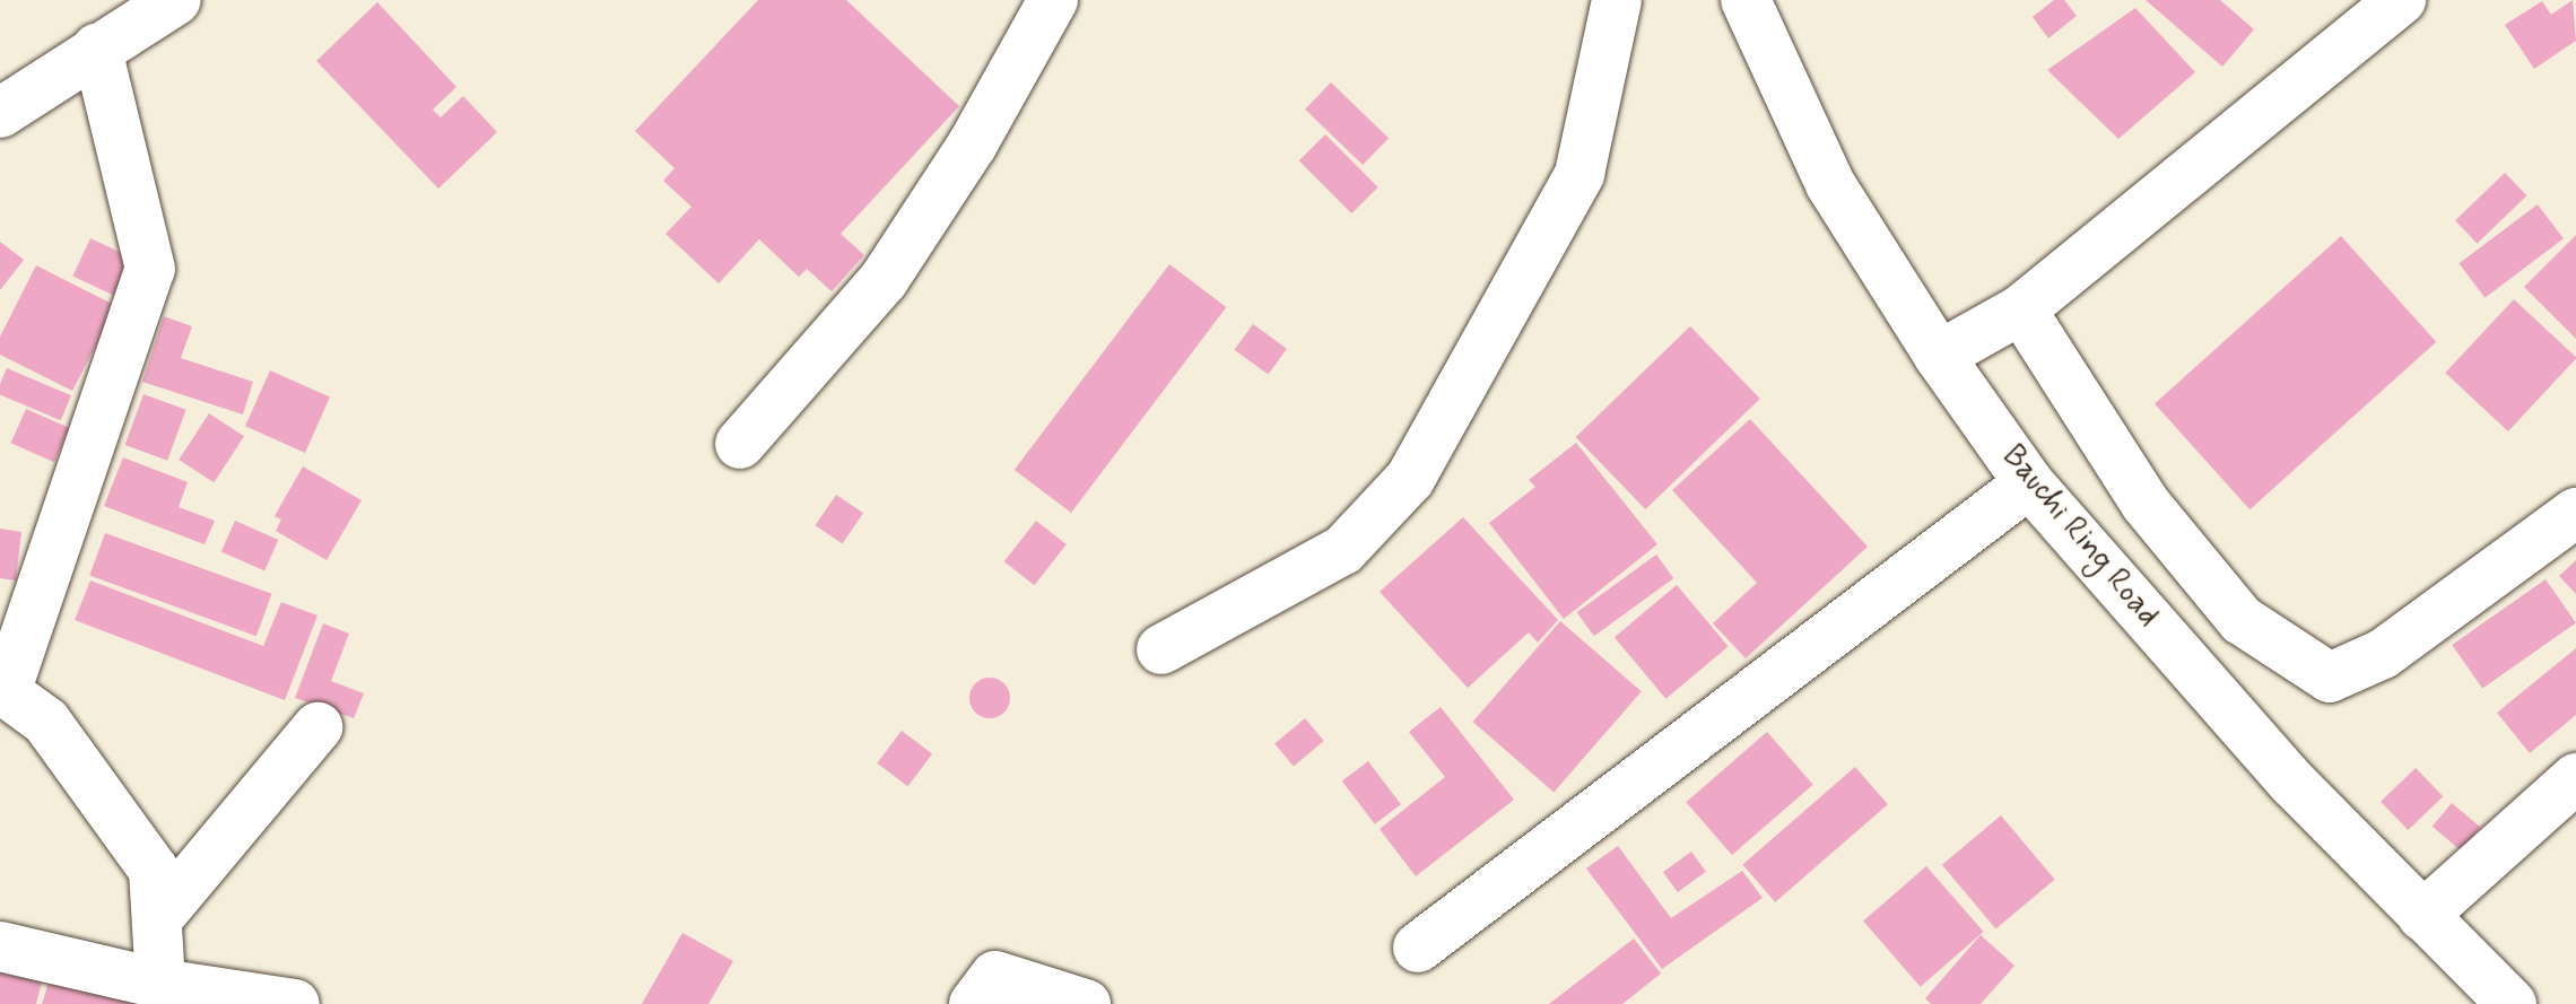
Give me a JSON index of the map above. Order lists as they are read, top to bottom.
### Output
{
  "streets": {
    "street": ["Bauchi Ring Road"]
  }
}
